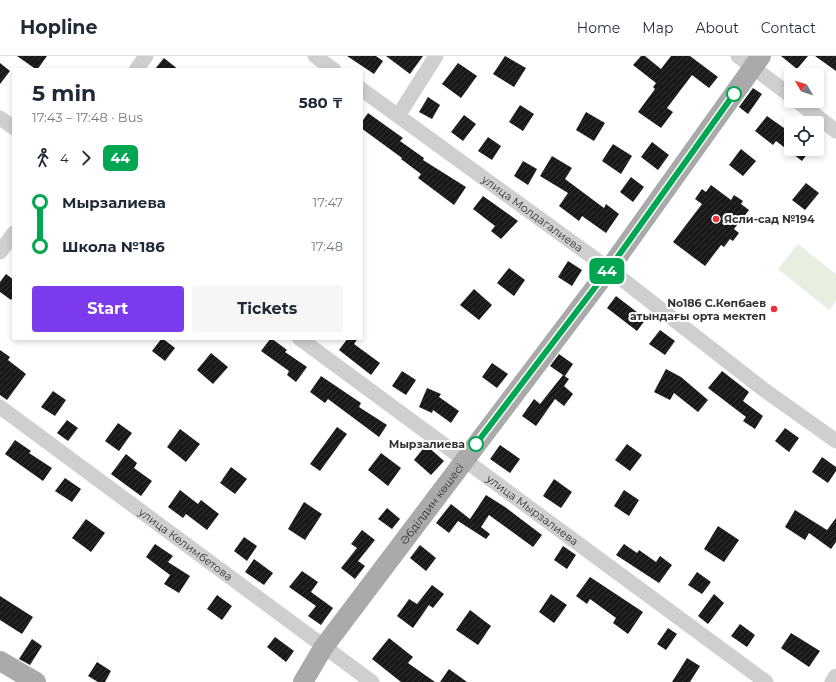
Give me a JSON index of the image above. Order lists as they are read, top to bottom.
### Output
{
  "streets": {
    "main road": ["Әбділдин көшесі"],
    "street": ["улица Молдагалиева", "улица Мырзалиева", "улица Келимбетова"]
  },
  "crossings": [
    ["улица Молдагалиева", "Әбділдин көшесі"],
    ["Әбділдин көшесі", "улица Мырзалиева"],
    ["Әбділдин көшесі", "улица Келимбетова"]
  ],
  "places": ["Ясли-сад №194", "No186 С.Көпбаев атындағы орта мектеп", "Мырзалиева"],
  "lines": ["bus line 44"],
  "north": "top left",
  "page": {
    "header": "Hopline",
    "nav": [
      "Home",
      "Map",
      "About",
      "Contact"
    ],
    "on_map": "44",
    "heading": ["5 min", "17:43 – 17:48 · Bus", "580 ₸"],
    "legs": ["4", "44"],
    "list": [
      {
        "name": "Мырзалиева",
        "value": "17:47"
      },
      {
        "name": "Школа №186",
        "value": "17:48"
      }
    ],
    "buttons": ["Start", "Tickets"]
  }
}
